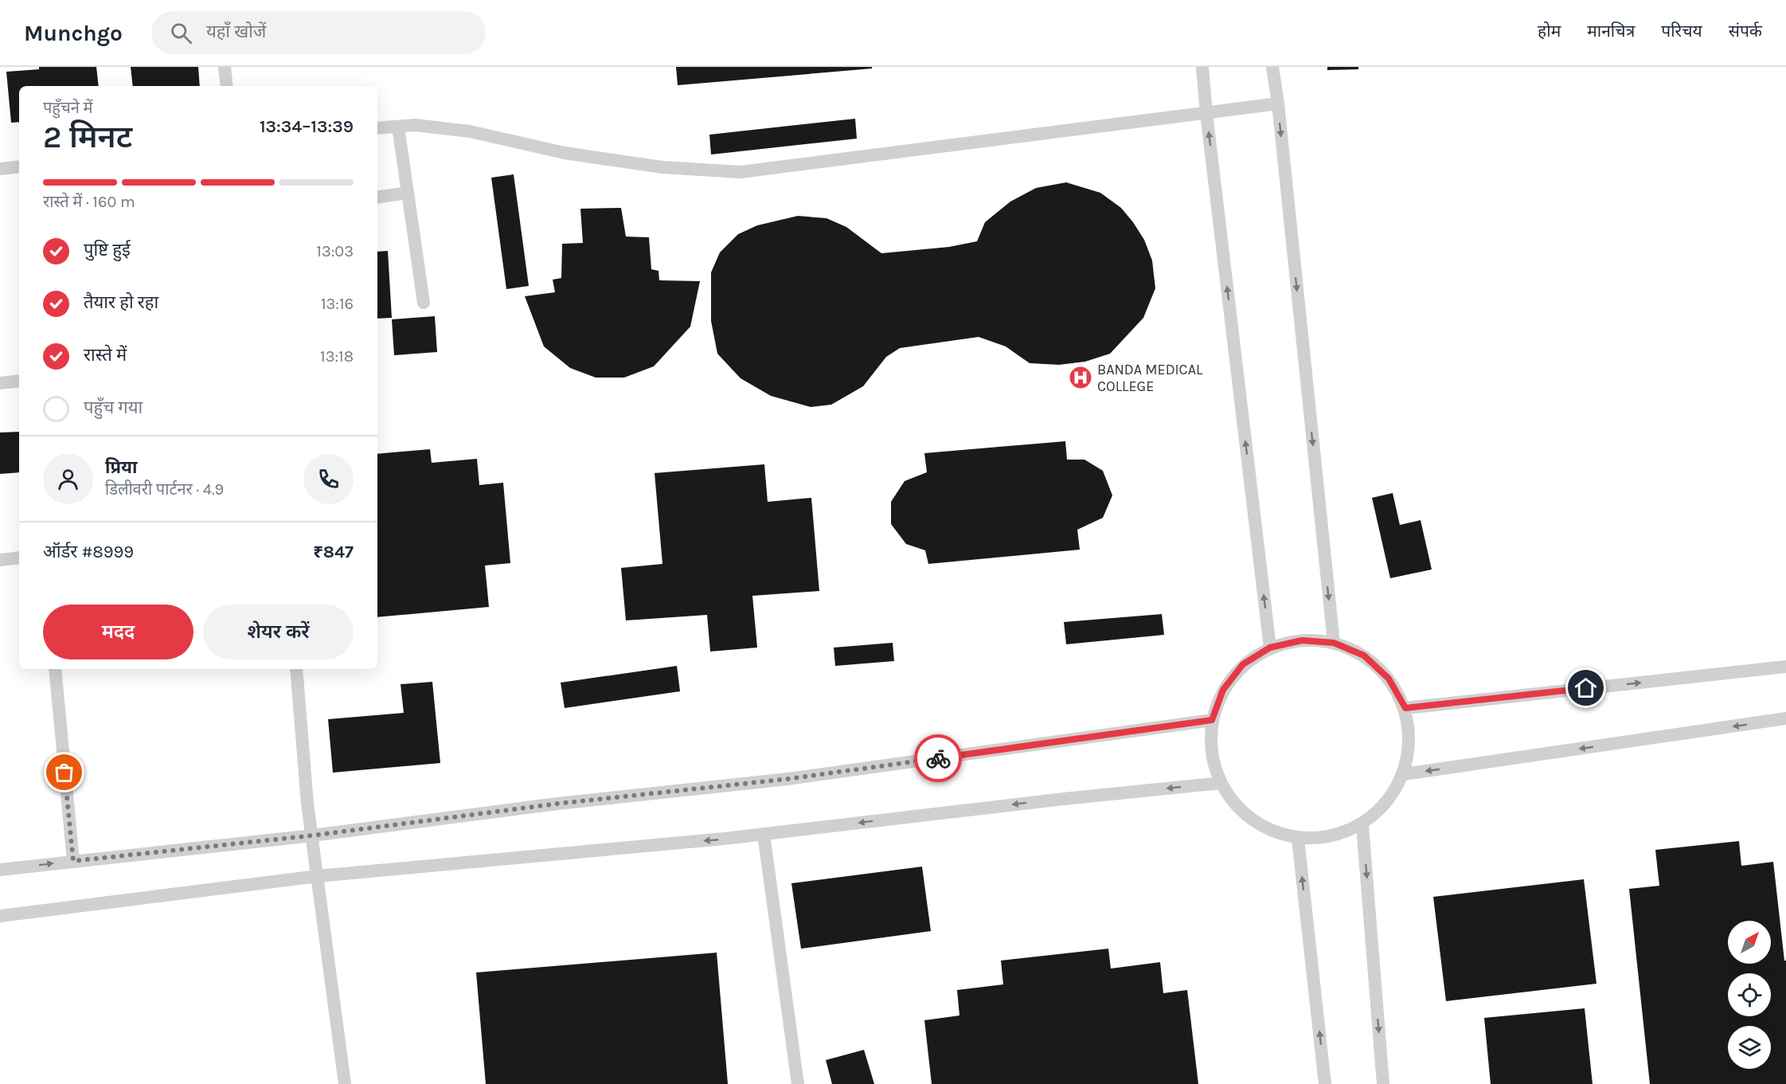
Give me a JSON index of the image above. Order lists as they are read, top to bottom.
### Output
{
  "places": {
    "hospital": ["BANDA MEDICAL COLLEGE"]
  },
  "north": "top right",
  "page": {
    "header": "Munchgo",
    "search": "यहाँ खोजें",
    "nav": [
      "होम",
      "मानचित्र",
      "परिचय",
      "संपर्क"
    ],
    "heading": ["2 मिनट", "पहुँचने में", "13:34–13:39"],
    "panel": [
      "प्रिया",
      "डिलीवरी पार्टनर · 4.9",
      "ऑर्डर #8999",
      "₹847"
    ],
    "bar": "रास्ते में · 160 m",
    "list": [
      ["पुष्टि हुई", "13:03"],
      ["तैयार हो रहा", "13:16"],
      ["रास्ते में", "13:18"],
      "पहुँच गया"
    ],
    "buttons": ["मदद", "शेयर करें"]
  }
}
